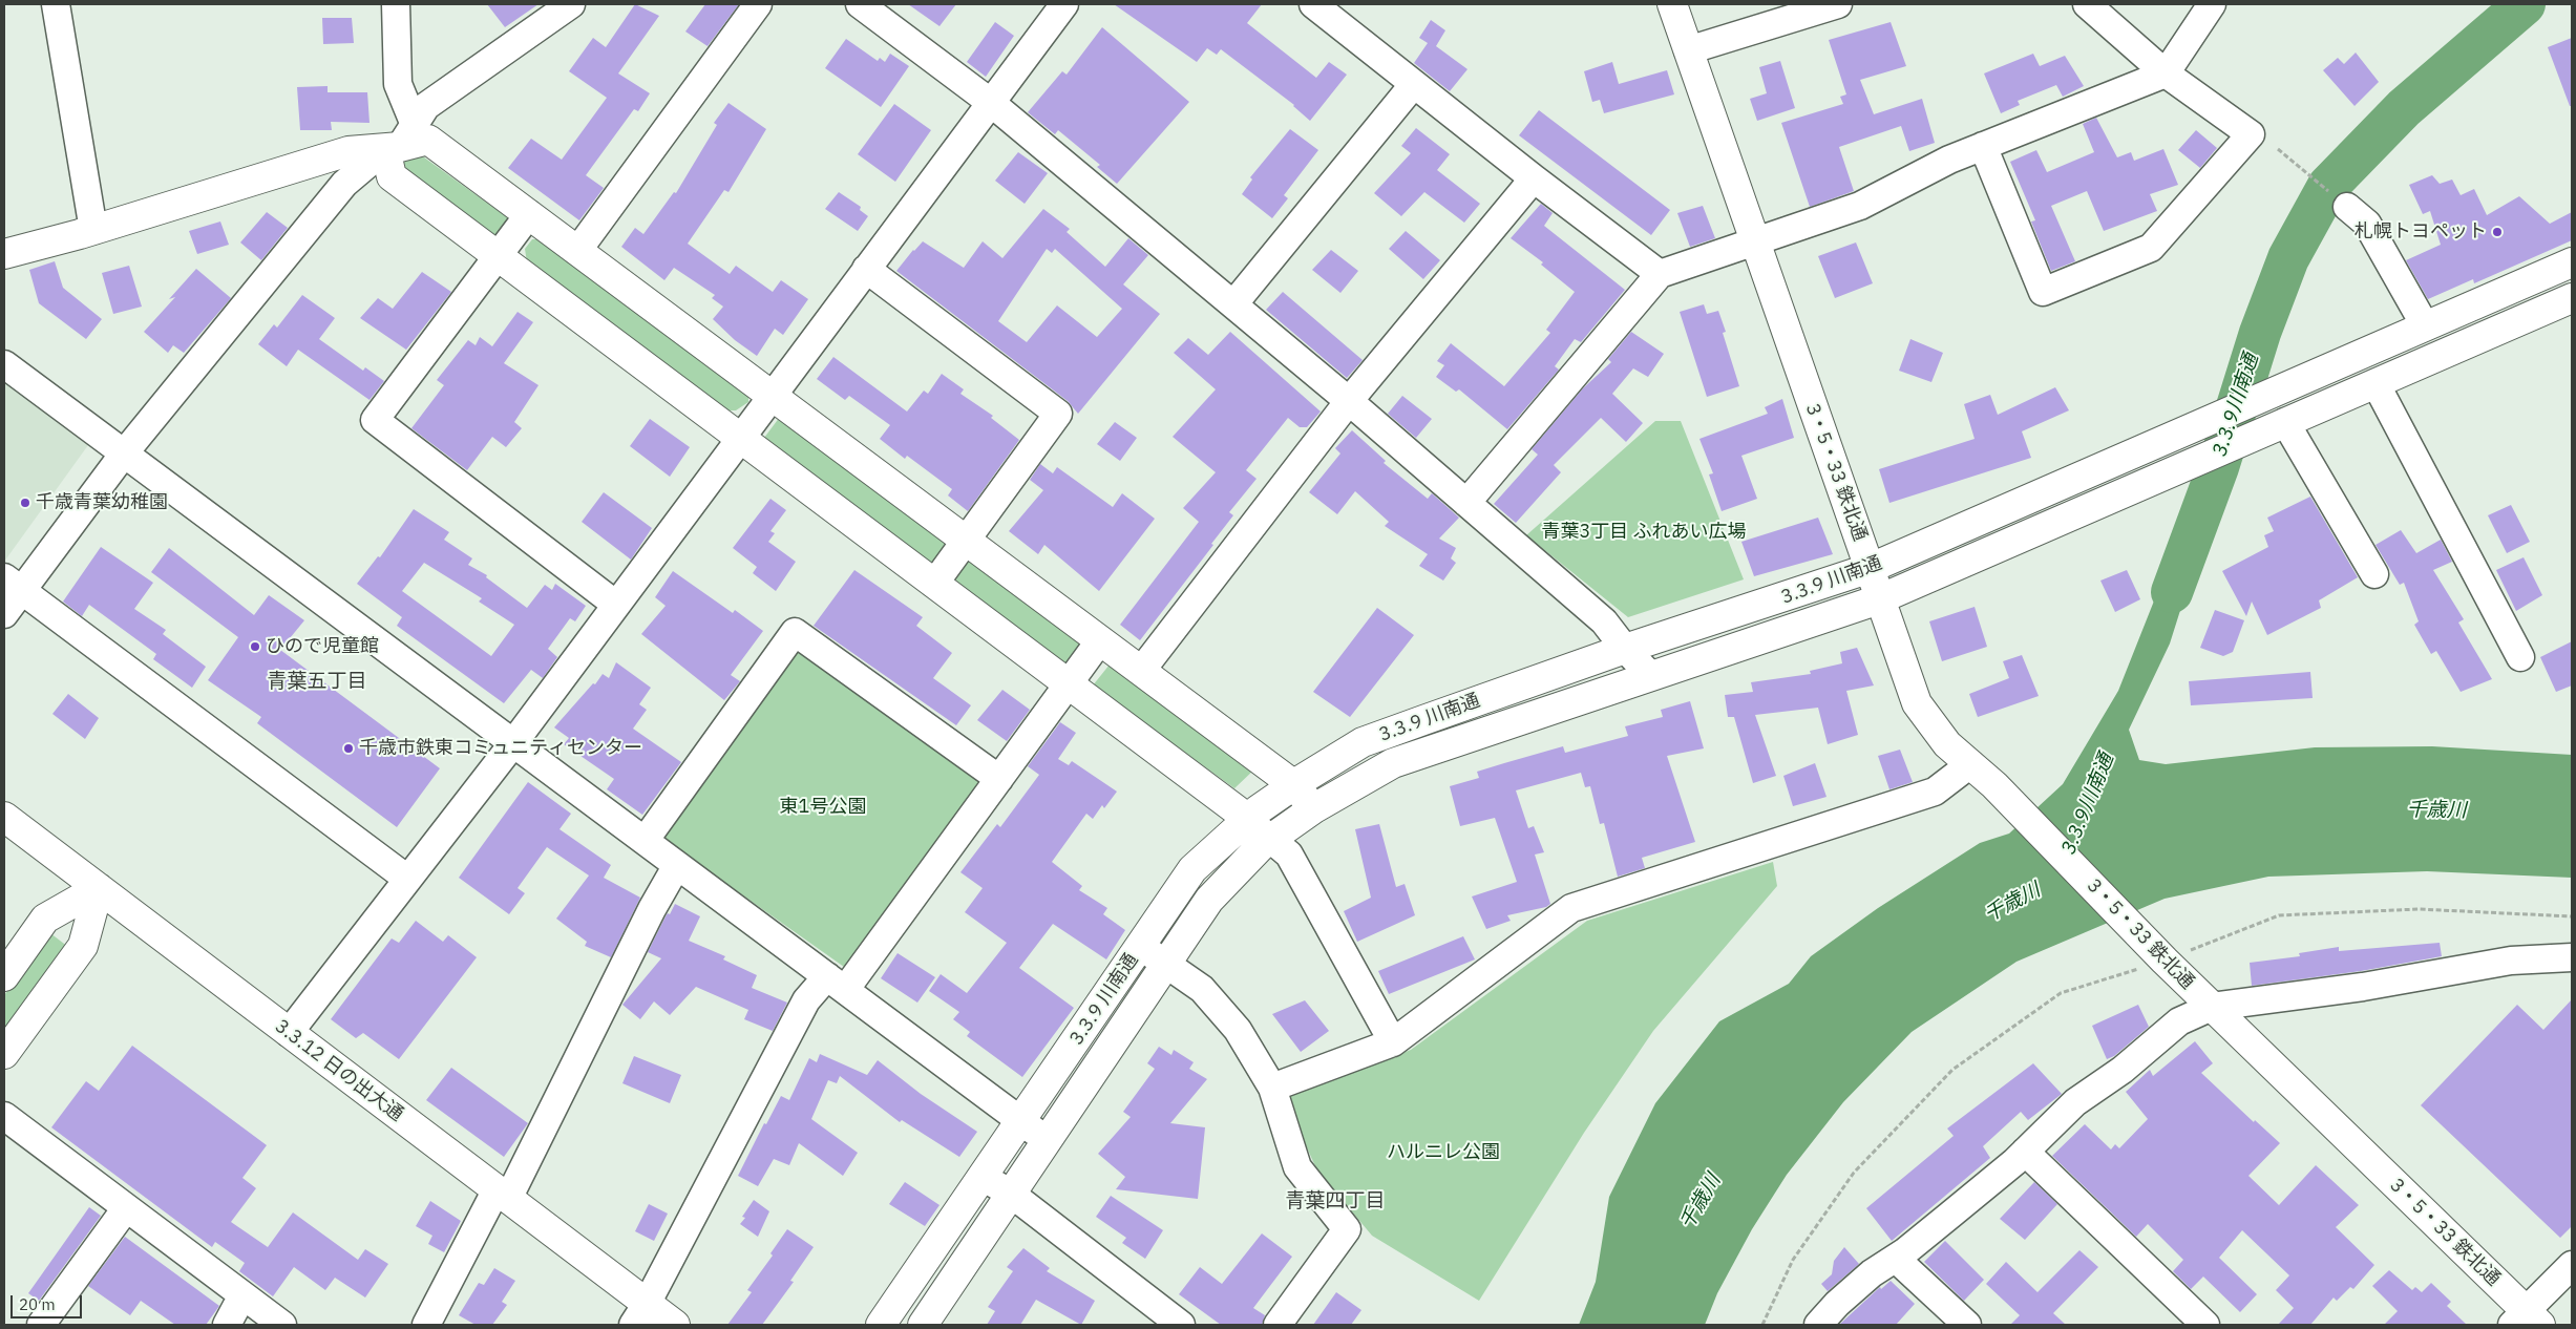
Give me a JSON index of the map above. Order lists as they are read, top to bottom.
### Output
{
  "streets": {
    "street": ["3・5・33 鉄北通", "3.3.9 川南通", "3.3.12 日の出大通"]
  },
  "crossings": [
    ["3・5・33 鉄北通", "3.3.9 川南通"]
  ],
  "districts": ["青葉五丁目", "青葉四丁目"],
  "water": ["3.3.9川南通", "千歳川"],
  "parks": ["青葉3丁目 ふれあい広場", "東1号公園", "ハルニレ公園"],
  "places": [
    "札幌トヨペット",
    "千歳青葉幼稚園",
    "ひので児童館",
    "千歳市鉄東コミュニティセンター"
  ],
  "scale_bar": "20 m"
}
